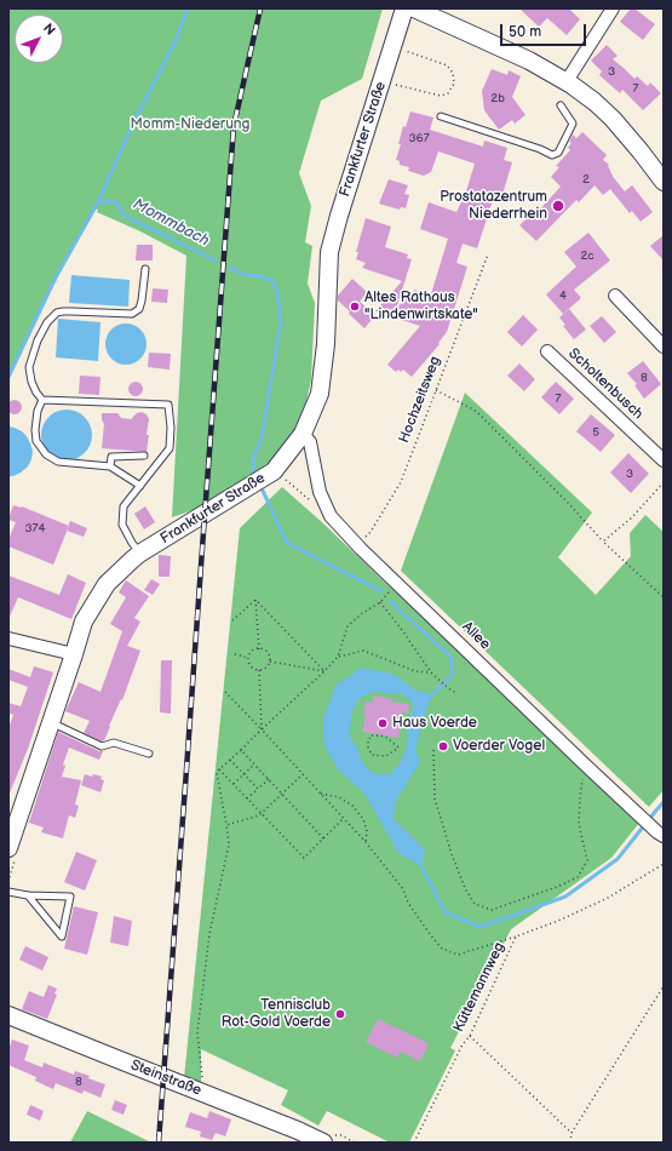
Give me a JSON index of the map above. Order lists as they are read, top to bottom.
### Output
{
  "streets": {
    "main road": ["Frankfurter Straße", "Steinstraße"],
    "street": ["Scholtenbusch", "Allee"],
    "path": ["Hochzeitsweg", "Küttemannweg"]
  },
  "crossings": [
    ["Frankfurter Straße", "Allee"],
    ["Hochzeitsweg", "Allee"]
  ],
  "water": ["Mommbach"],
  "parks": ["Momm-Niederung"],
  "places": [
    "Prostatazentrum Niederrhein",
    "Altes Rathaus \"Lindenwirtskate\"",
    "Haus Voerde",
    "Voerder Vogel",
    "Tennisclub Rot-Gold Voerde"
  ],
  "house_numbers": [
    "3",
    "7",
    "2b",
    "367",
    "2",
    "2c",
    "4",
    "8",
    "7",
    "5",
    "3",
    "374",
    "8"
  ],
  "scale_bar": "50 m",
  "north": "top right"
}
